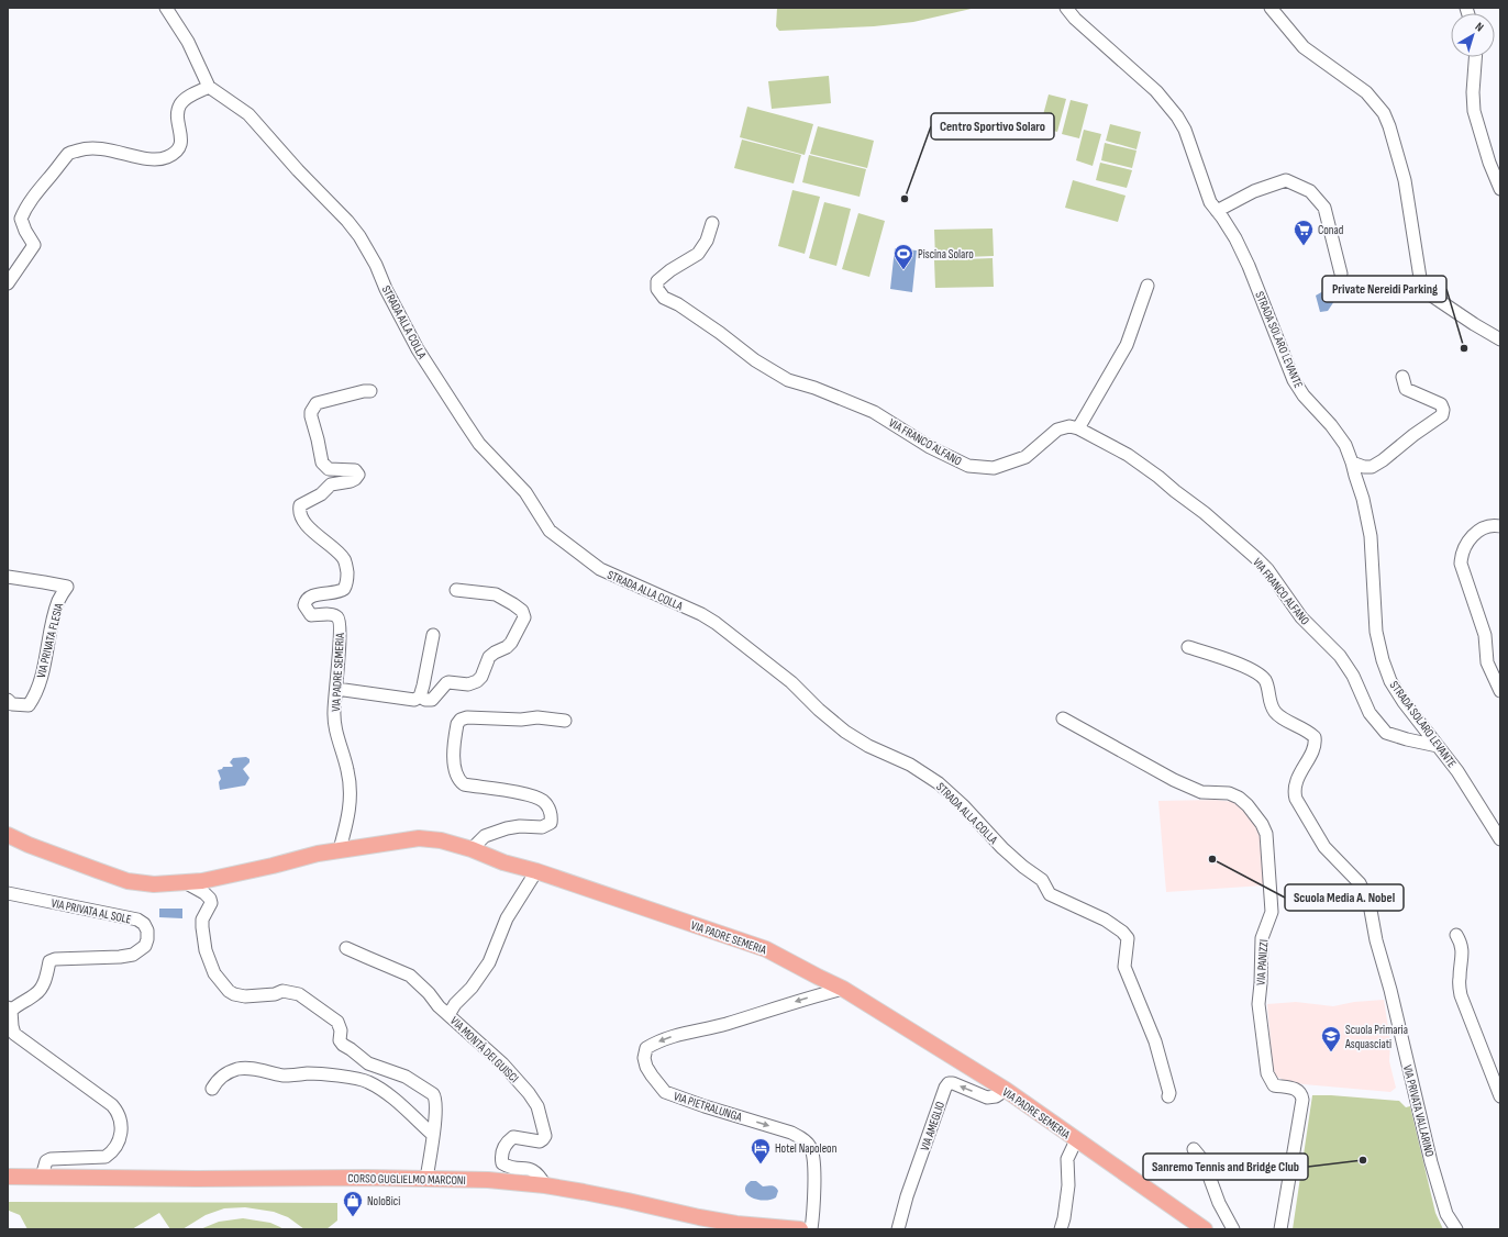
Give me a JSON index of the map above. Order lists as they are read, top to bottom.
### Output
{
  "streets": {
    "main road": ["VIA PADRE SEMERIA", "CORSO GUGLIELMO MARCONI"],
    "street": [
      "STRADA ALLA COLLA",
      "STRADA SOLARO LEVANTE",
      "VIA FRANCO ALFANO",
      "VIA PRIVATA FLESIA",
      "VIA PRIVATA AL SOLE",
      "VIA PANIZZI",
      "VIA MONTÀ DEI GUISCI",
      "VIA PIETRALUNGA",
      "VIA PRIVATA VALLARINO",
      "VIA AMEGLIO"
    ]
  },
  "crossings": [
    ["STRADA SOLARO LEVANTE", "VIA FRANCO ALFANO"],
    ["VIA PADRE SEMERIA", "VIA PIETRALUNGA"],
    ["VIA PADRE SEMERIA", "VIA AMEGLIO"],
    ["VIA PRIVATA AL SOLE", "CORSO GUGLIELMO MARCONI"],
    ["VIA MONTÀ DEI GUISCI", "CORSO GUGLIELMO MARCONI"]
  ],
  "one_way": ["VIA AMEGLIO"],
  "places": {
    "other": [
      "Centro Sportivo Solaro",
      "Private Nereidi Parking",
      "Scuola Media A. Nobel",
      "Sanremo Tennis and Bridge Club"
    ],
    "supermarket": ["Conad"],
    "sports": ["Piscina Solaro"],
    "school or university": ["Scuola Primaria Asquasciati"],
    "hotel": ["Hotel Napoleon"],
    "shop": ["NoloBici"]
  },
  "north": "top right"
}
